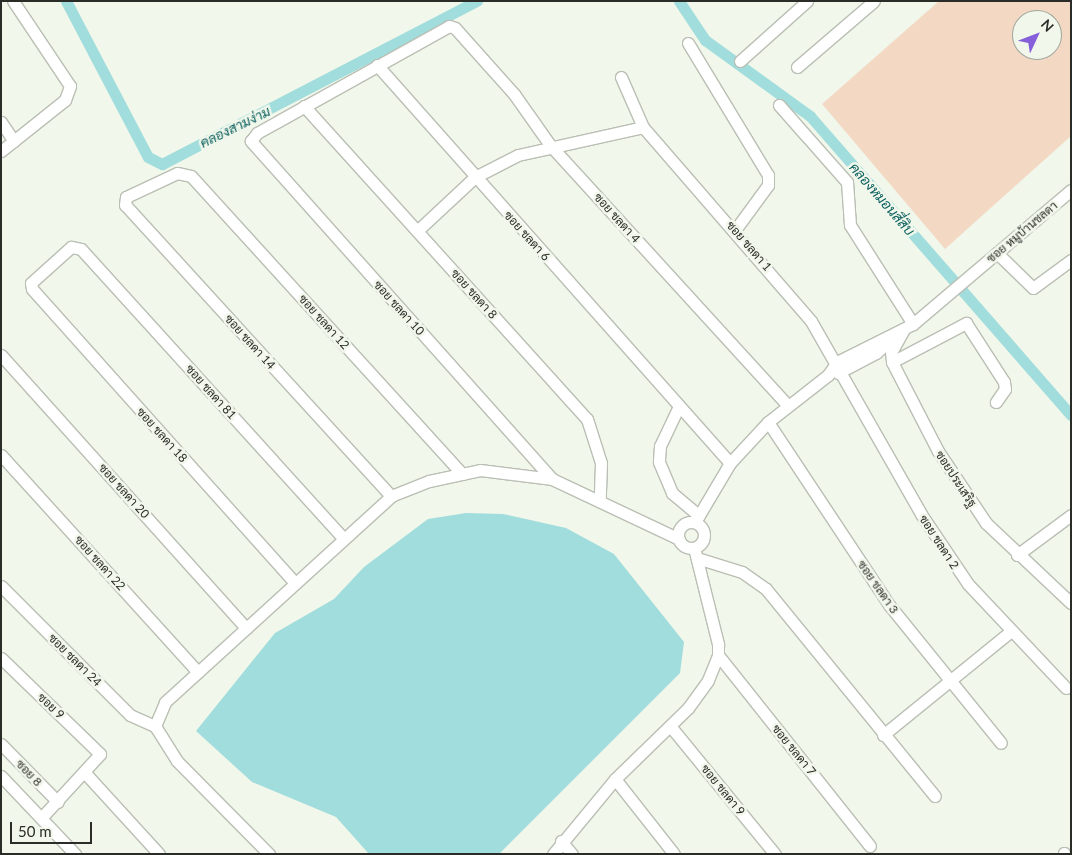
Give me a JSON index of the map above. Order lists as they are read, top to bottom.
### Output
{
  "streets": {
    "street": [
      "ซอย ชลดา 4",
      "ซอย หมูบ้านชลดา",
      "ซอย ชลดา 6",
      "ซอย ชลดา 1",
      "ซอย ชลดา 8",
      "ซอย ชลดา 10",
      "ซอย ชลดา 12",
      "ซอย ชลดา 14",
      "ซอย ชลดา 81",
      "ซอย ชลดา 18",
      "ซอยประเสริฐ",
      "ซอย ชลดา 20",
      "ซอย ชลดา 2",
      "ซอย ชลดา 22",
      "ซอย ชลดา 3",
      "ซอย ชลดา 24",
      "ซอย 9",
      "ซอย ชลดา 7",
      "ซอย 8",
      "ซอย ชลดา 9"
    ]
  },
  "crossings": [
    ["ซอย ชลดา 4", "ซอย ชลดา 6"],
    ["ซอย ชลดา 1", "ซอย ชลดา 2"],
    ["ซอย ชลดา 8", "ซอย ชลดา 10"],
    ["ซอย ชลดา 12", "ซอย ชลดา 14"],
    ["ซอย ชลดา 81", "ซอย ชลดา 18"]
  ],
  "water": ["คลองสามง่าม", "คลองหมอนสี่สิบ"],
  "scale_bar": "50 m",
  "north": "top right"
}
